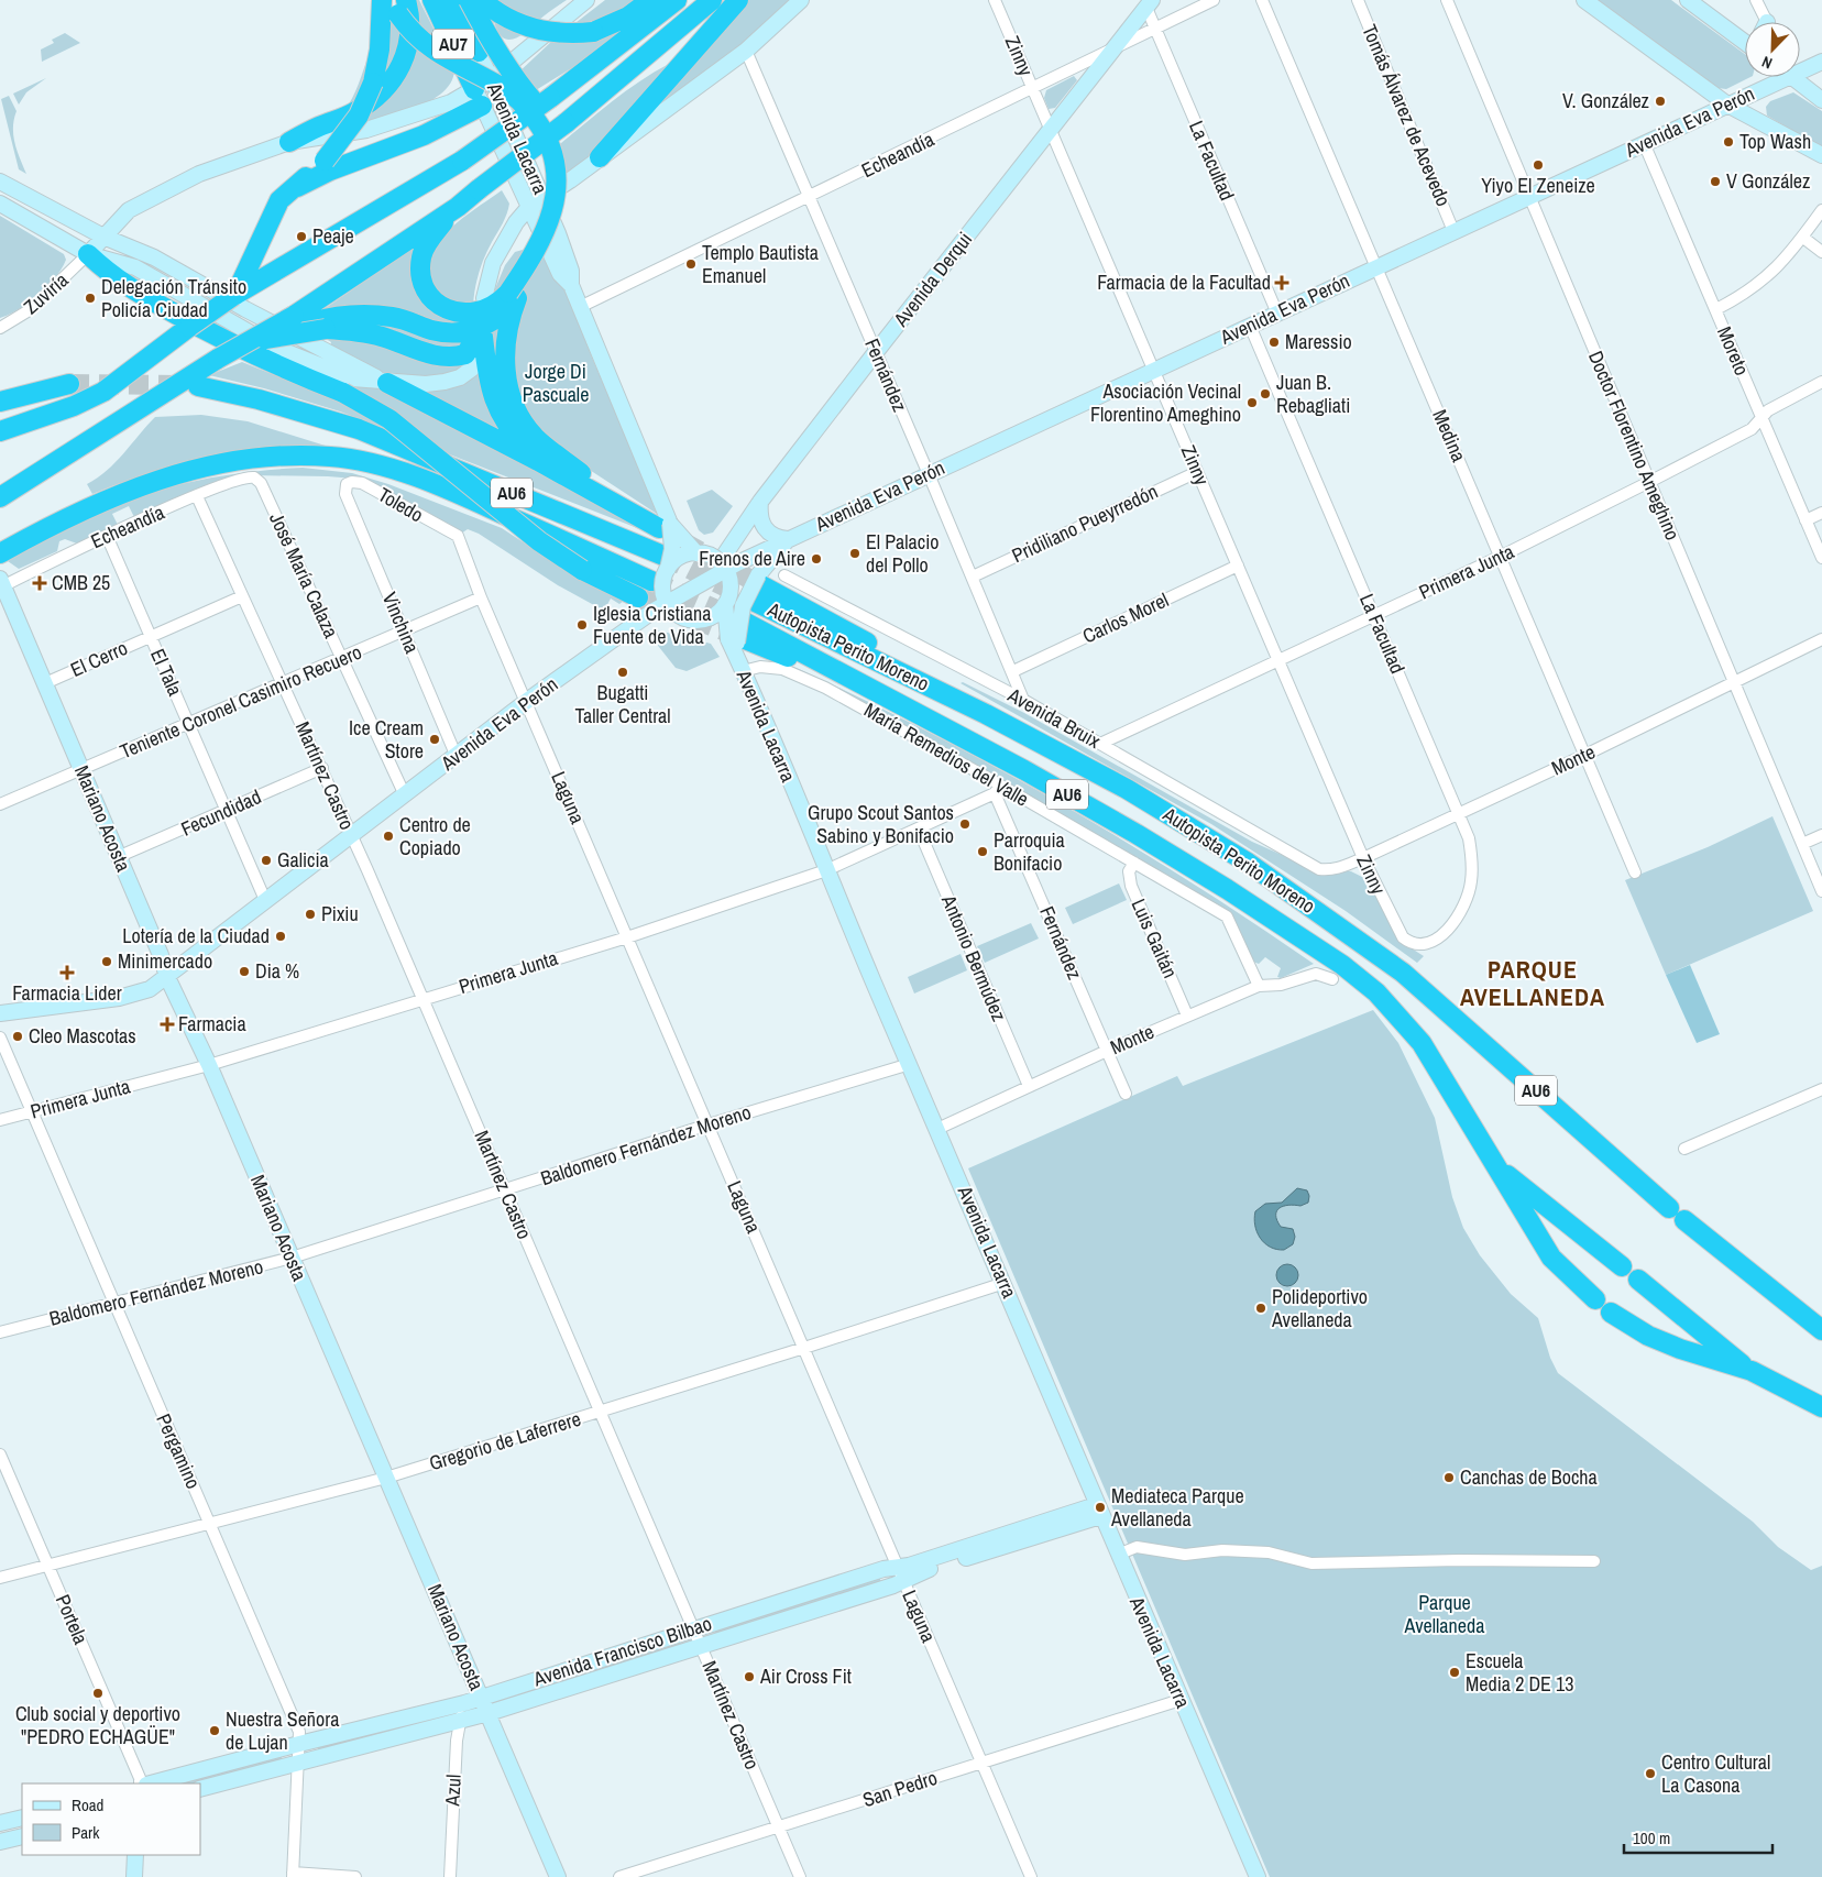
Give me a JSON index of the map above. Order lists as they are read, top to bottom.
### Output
{
  "streets": {
    "highway": ["AU7", "AU6", "Autopista Perito Moreno"],
    "street": [
      "Zinny",
      "Tomás Álvarez de Acevedo",
      "Avenida Eva Perón",
      "Avenida Lacarra",
      "Echeandía",
      "La Facultad",
      "Avenida Derqui",
      "Zuviría",
      "Moreto",
      "Fernández",
      "Medina",
      "Doctor Florentino Ameghino",
      "Toledo",
      "Pridiliano Pueyrredón",
      "Primera Junta",
      "José María Calaza",
      "Carlos Morel",
      "Vinchina",
      "El Cerro",
      "El Tala",
      "Teniente Coronel Casimiro Recuero",
      "Avenida Bruix",
      "María Remedios del Valle",
      "Monte",
      "Martínez Castro",
      "Laguna",
      "Fecundidad",
      "Mariano Acosta",
      "Luis Gaitán",
      "Antonio Bermúdez",
      "Baldomero Fernández Moreno",
      "Gregorio de Laferrere",
      "Pergamino",
      "Portela",
      "Avenida Francisco Bilbao",
      "San Pedro",
      "Azul"
    ]
  },
  "crossings": [
    ["AU7", "Avenida Lacarra"],
    ["Zinny", "Avenida Eva Perón"],
    ["Zinny", "Echeandía"],
    ["Zinny", "La Facultad"],
    ["Zinny", "Avenida Derqui"],
    ["Zinny", "Pridiliano Pueyrredón"],
    ["Zinny", "Primera Junta"],
    ["Zinny", "Carlos Morel"],
    ["Zinny", "Monte"],
    ["Tomás Álvarez de Acevedo", "Avenida Eva Perón"],
    ["Avenida Eva Perón", "Avenida Lacarra"],
    ["Avenida Eva Perón", "La Facultad"],
    ["Avenida Eva Perón", "Avenida Derqui"],
    ["Avenida Eva Perón", "Moreto"],
    ["Avenida Eva Perón", "Fernández"],
    ["Avenida Eva Perón", "Medina"],
    ["Avenida Eva Perón", "Doctor Florentino Ameghino"],
    ["Avenida Eva Perón", "José María Calaza"],
    ["Avenida Eva Perón", "Vinchina"],
    ["Avenida Eva Perón", "El Tala"],
    ["Avenida Eva Perón", "Martínez Castro"],
    ["Avenida Eva Perón", "Laguna"],
    ["Avenida Eva Perón", "Mariano Acosta"],
    ["Avenida Lacarra", "Echeandía"],
    ["Avenida Lacarra", "AU6"],
    ["Avenida Lacarra", "Primera Junta"],
    ["Avenida Lacarra", "María Remedios del Valle"],
    ["Avenida Lacarra", "Monte"],
    ["Avenida Lacarra", "Baldomero Fernández Moreno"],
    ["Avenida Lacarra", "Gregorio de Laferrere"],
    ["Avenida Lacarra", "Avenida Francisco Bilbao"],
    ["Avenida Lacarra", "San Pedro"],
    ["Echeandía", "La Facultad"],
    ["Echeandía", "Avenida Derqui"],
    ["Echeandía", "Fernández"],
    ["Echeandía", "José María Calaza"],
    ["Echeandía", "El Tala"],
    ["Echeandía", "Martínez Castro"],
    ["Echeandía", "Mariano Acosta"],
    ["La Facultad", "Avenida Derqui"],
    ["La Facultad", "Primera Junta"],
    ["La Facultad", "Monte"],
    ["Avenida Derqui", "Fernández"],
    ["Moreto", "Primera Junta"],
    ["Fernández", "Pridiliano Pueyrredón"],
    ["Fernández", "Primera Junta"],
    ["Fernández", "Carlos Morel"],
    ["Fernández", "Avenida Bruix"],
    ["Fernández", "María Remedios del Valle"],
    ["Fernández", "Monte"],
    ["Medina", "Primera Junta"],
    ["Medina", "Monte"],
    ["Doctor Florentino Ameghino", "Primera Junta"],
    ["Doctor Florentino Ameghino", "Monte"],
    ["Toledo", "Vinchina"],
    ["Toledo", "Laguna"],
    ["Primera Junta", "Avenida Bruix"],
    ["Primera Junta", "María Remedios del Valle"],
    ["Primera Junta", "Martínez Castro"],
    ["Primera Junta", "Laguna"],
    ["Primera Junta", "Mariano Acosta"],
    ["Primera Junta", "Antonio Bermúdez"],
    ["Primera Junta", "Pergamino"],
    ["José María Calaza", "Teniente Coronel Casimiro Recuero"],
    ["Vinchina", "Teniente Coronel Casimiro Recuero"],
    ["El Cerro", "El Tala"],
    ["El Cerro", "Martínez Castro"],
    ["El Cerro", "Mariano Acosta"],
    ["El Tala", "Teniente Coronel Casimiro Recuero"],
    ["El Tala", "Fecundidad"],
    ["Teniente Coronel Casimiro Recuero", "Martínez Castro"],
    ["Teniente Coronel Casimiro Recuero", "Laguna"],
    ["Teniente Coronel Casimiro Recuero", "Mariano Acosta"],
    ["Avenida Bruix", "Monte"],
    ["María Remedios del Valle", "Monte"],
    ["María Remedios del Valle", "Luis Gaitán"],
    ["Monte", "Luis Gaitán"],
    ["Monte", "Antonio Bermúdez"],
    ["Martínez Castro", "Fecundidad"],
    ["Martínez Castro", "Baldomero Fernández Moreno"],
    ["Martínez Castro", "Gregorio de Laferrere"],
    ["Martínez Castro", "Avenida Francisco Bilbao"],
    ["Martínez Castro", "San Pedro"],
    ["Laguna", "Baldomero Fernández Moreno"],
    ["Laguna", "Gregorio de Laferrere"],
    ["Laguna", "Avenida Francisco Bilbao"],
    ["Laguna", "San Pedro"],
    ["Fecundidad", "Mariano Acosta"],
    ["Mariano Acosta", "Baldomero Fernández Moreno"],
    ["Mariano Acosta", "Gregorio de Laferrere"],
    ["Mariano Acosta", "Avenida Francisco Bilbao"],
    ["Baldomero Fernández Moreno", "Pergamino"],
    ["Gregorio de Laferrere", "Pergamino"],
    ["Gregorio de Laferrere", "Portela"],
    ["Pergamino", "Avenida Francisco Bilbao"],
    ["Avenida Francisco Bilbao", "Azul"]
  ],
  "districts": ["PARQUE AVELLANEDA"],
  "parks": ["Jorge Di Pascuale", "Parque Avellaneda"],
  "places": {
    "other": [
      "V. González",
      "Top Wash",
      "Yiyo El Zeneize",
      "V González",
      "Peaje",
      "Templo Bautista Emanuel",
      "Delegación Tránsito Policía Ciudad",
      "Maressio",
      "Juan B. Rebagliati",
      "Asociación Vecinal Florentino Ameghino",
      "El Palacio del Pollo",
      "Frenos de Aire",
      "Iglesia Cristiana Fuente de Vida",
      "Bugatti Taller Central",
      "Ice Cream Store",
      "Grupo Scout Santos Sabino y Bonifacio",
      "Centro de Copiado",
      "Parroquia Bonifacio",
      "Galicia",
      "Pixiu",
      "Lotería de la Ciudad",
      "Minimercado",
      "Dia %",
      "Cleo Mascotas",
      "Polideportivo Avellaneda",
      "Canchas de Bocha",
      "Mediateca Parque Avellaneda",
      "Escuela Media 2 DE 13",
      "Air Cross Fit",
      "Club social y deportivo \"PEDRO ECHAGÜE\"",
      "Nuestra Señora de Lujan",
      "Centro Cultural La Casona"
    ],
    "health": [
      "Farmacia de la Facultad",
      "CMB 25",
      "Farmacia Lider",
      "Farmacia"
    ]
  },
  "legend": ["Road", "Park"],
  "scale_bar": "100 m",
  "north": "bottom left"
}
